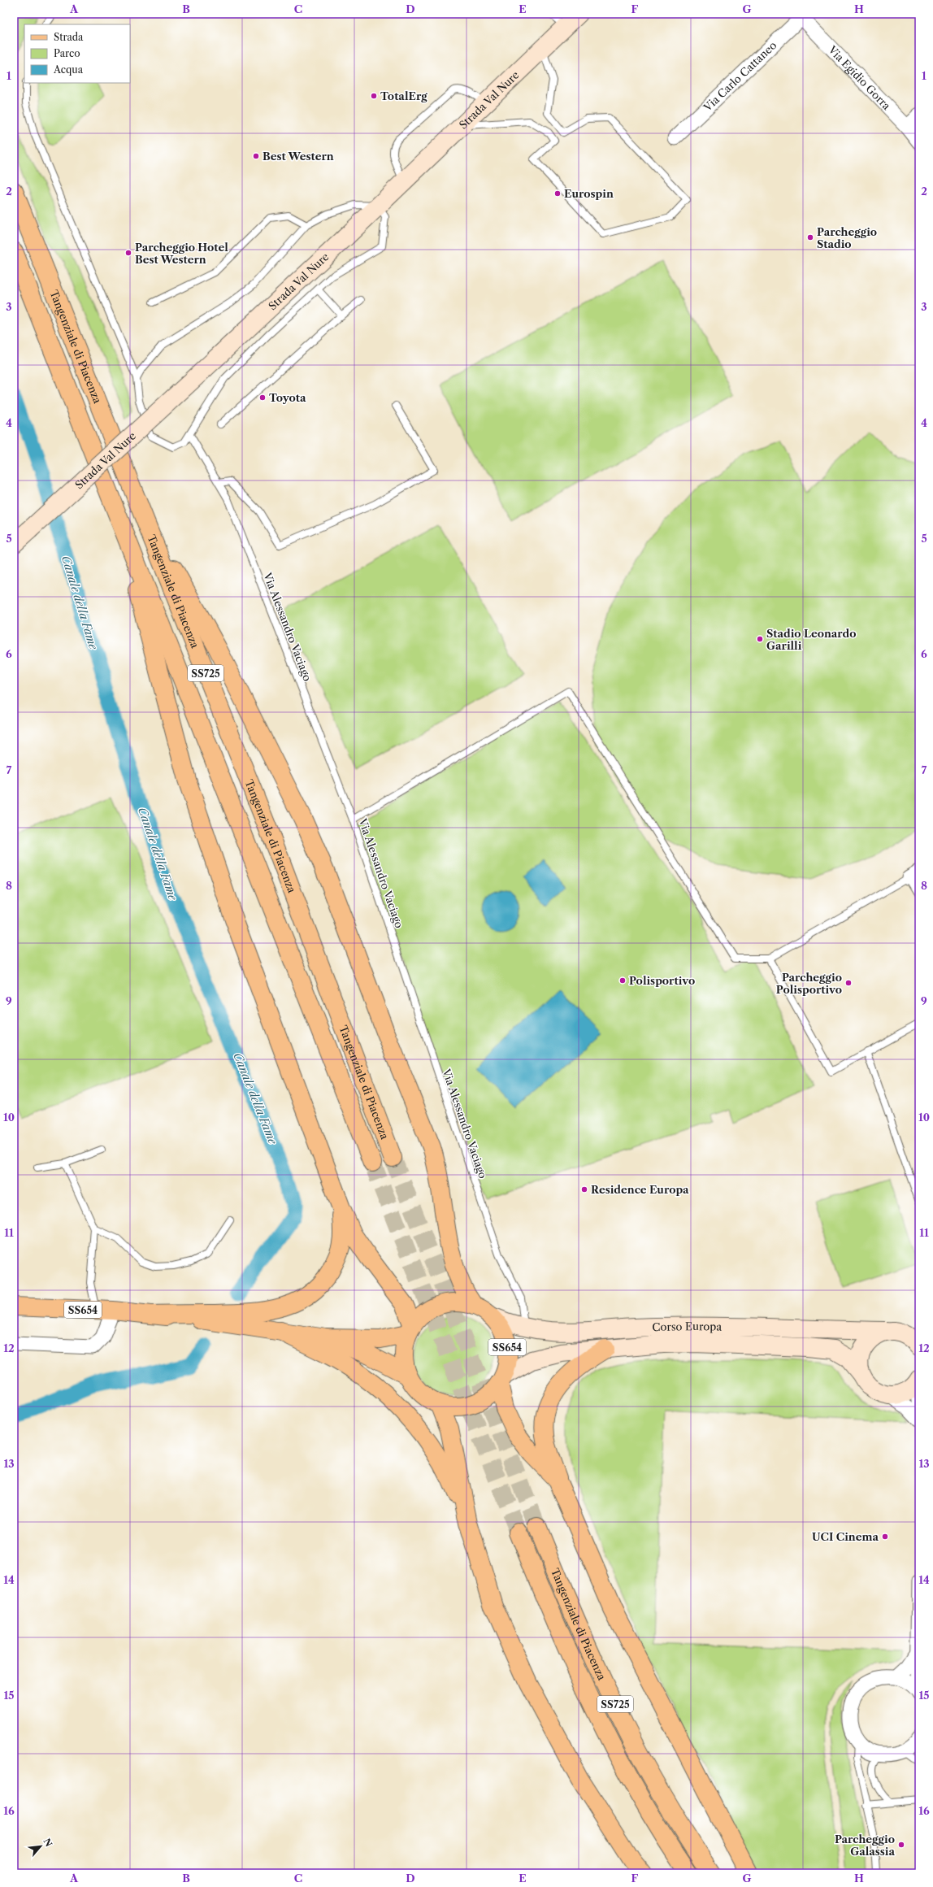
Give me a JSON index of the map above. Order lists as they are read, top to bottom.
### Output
{
  "streets": {
    "main road": [
      "Strada Val Nure",
      "Tangenziale di Piacenza",
      "SS725",
      "SS654",
      "Corso Europa"
    ],
    "street": ["Via Carlo Cattaneo", "Via Egidio Gorra"],
    "lane": ["Via Alessandro Vaciago"]
  },
  "crossings": [
    ["Via Carlo Cattaneo", "Via Egidio Gorra"],
    ["Via Alessandro Vaciago", "Corso Europa"],
    ["SS654", "Corso Europa"]
  ],
  "water": ["Canale della Fame"],
  "places": [
    "TotalErg",
    "Best Western",
    "Eurospin",
    "Parcheggio Stadio",
    "Parcheggio Hotel Best Western",
    "Toyota",
    "Stadio Leonardo Garilli",
    "Polisportivo",
    "Parcheggio Polisportivo",
    "Residence Europa",
    "UCI Cinema",
    "Parcheggio Galassia"
  ],
  "legend": ["Strada", "Parco", "Acqua"],
  "north": "top right",
  "grid": {
    "columns": [
      "A",
      "B",
      "C",
      "D",
      "E",
      "F",
      "G",
      "H"
    ],
    "rows": [
      "1",
      "2",
      "3",
      "4",
      "5",
      "6",
      "7",
      "8",
      "9",
      "10",
      "11",
      "12",
      "13",
      "14",
      "15",
      "16"
    ]
  }
}
